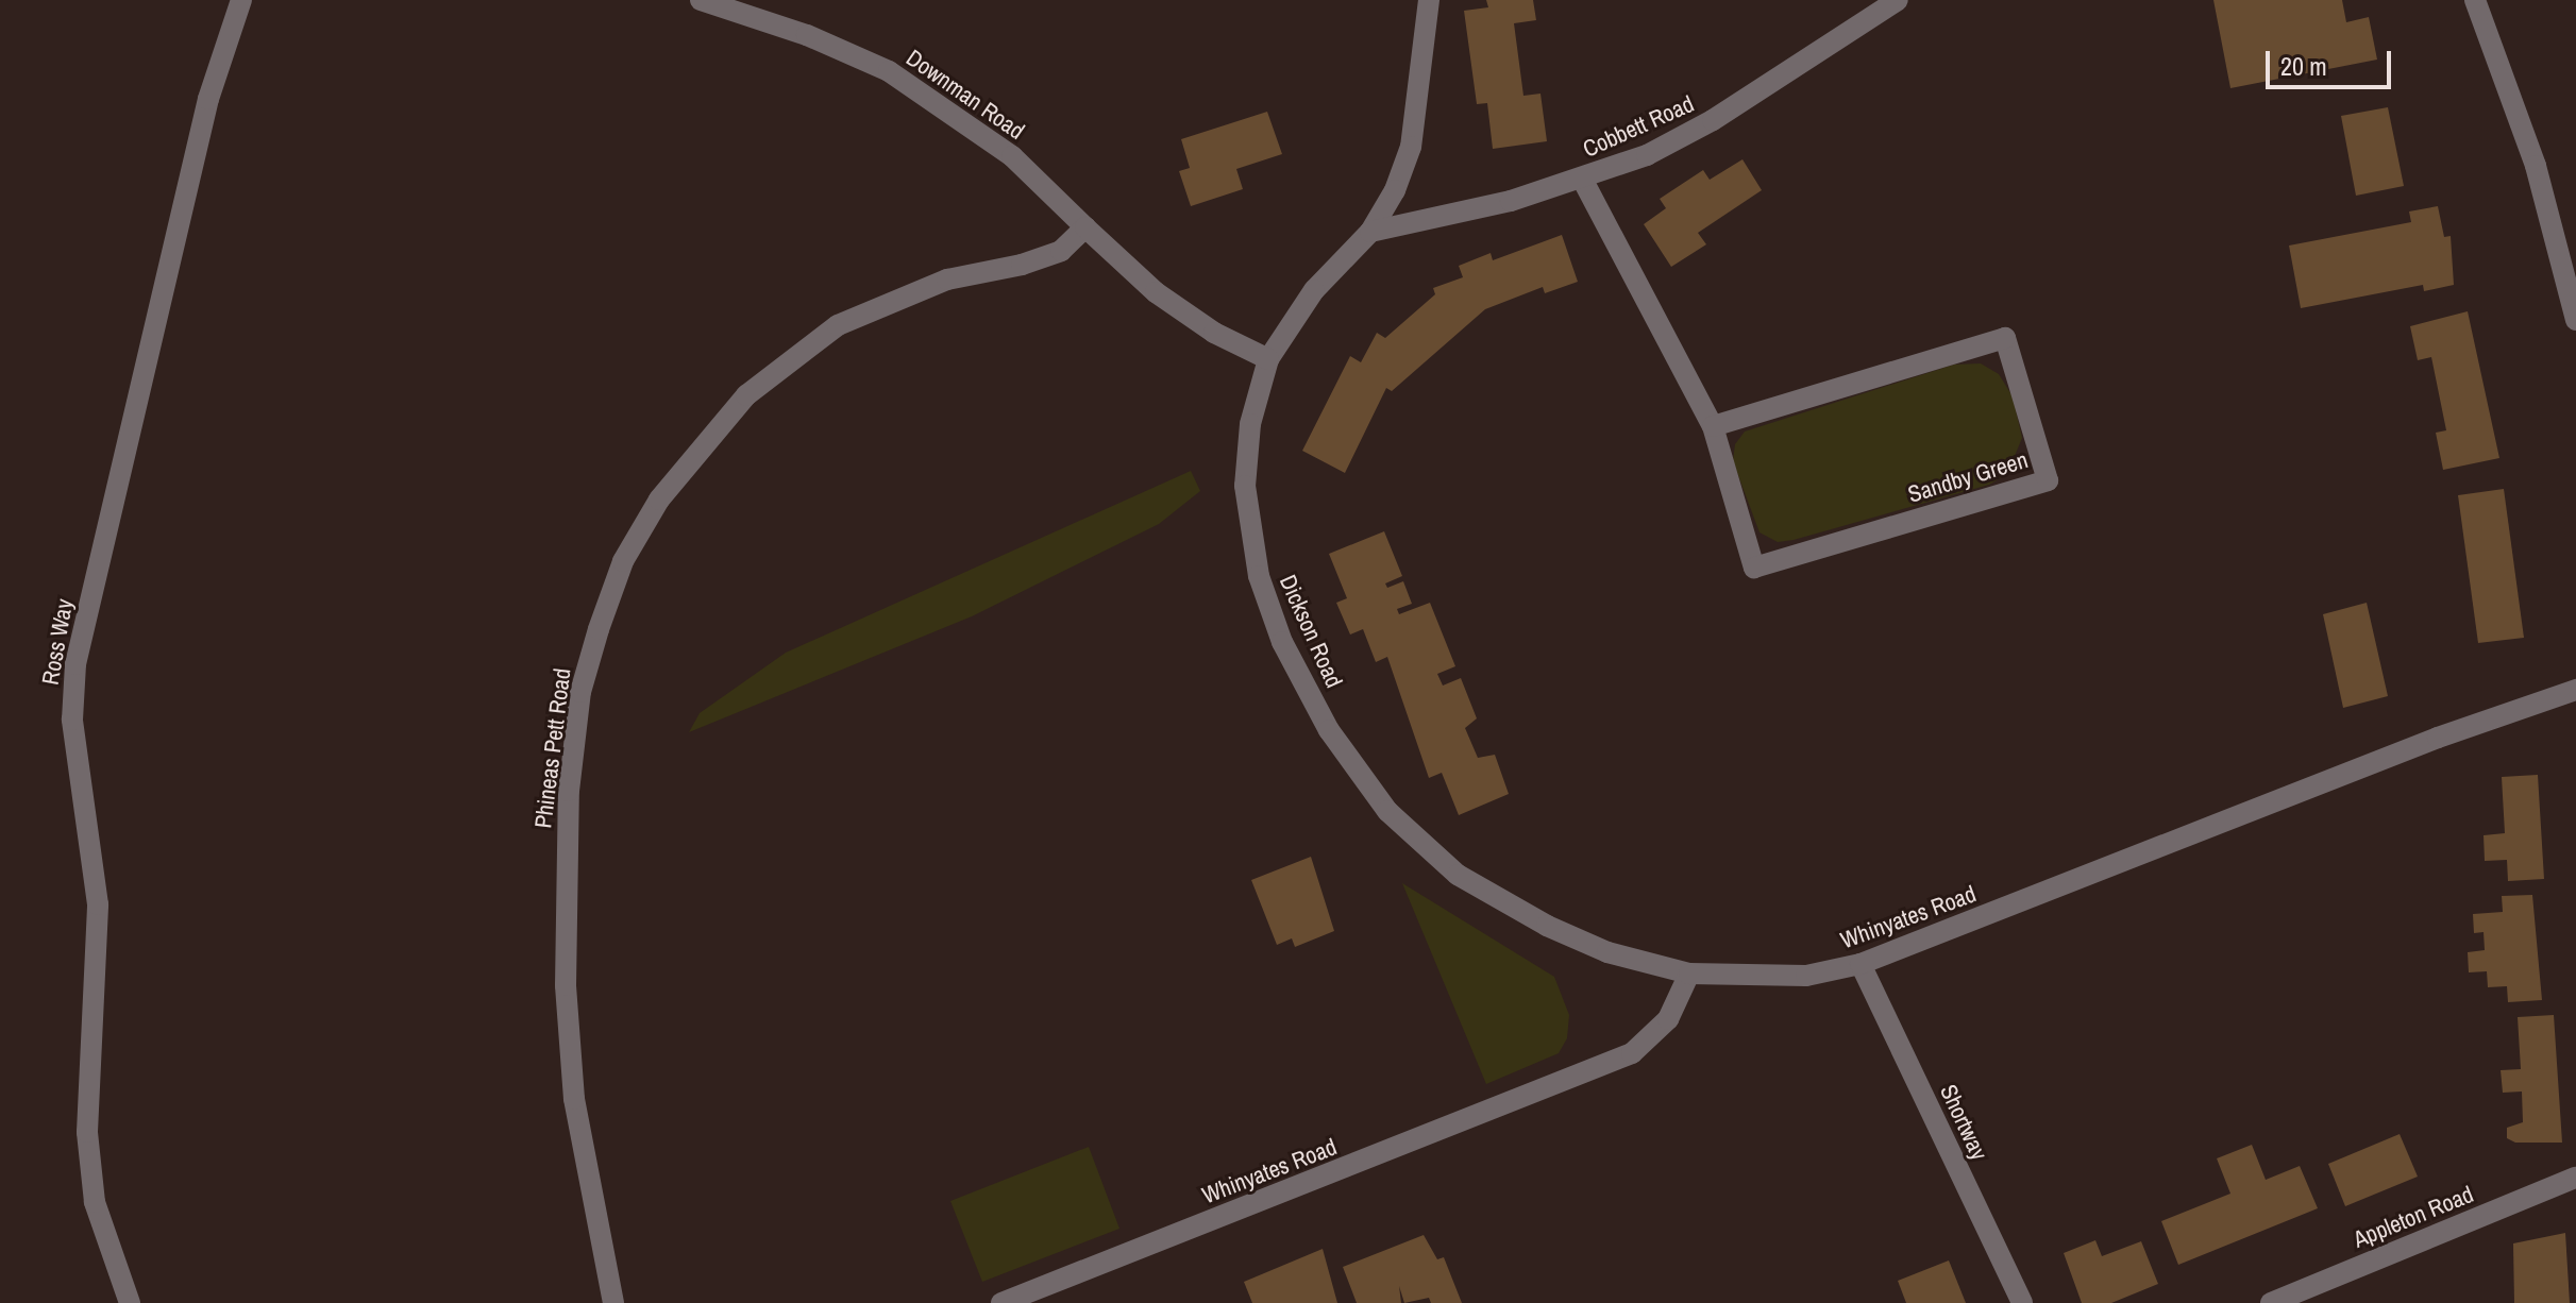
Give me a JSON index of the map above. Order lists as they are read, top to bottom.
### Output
{
  "streets": {
    "street": [
      "Downman Road",
      "Cobbett Road",
      "Sandby Green",
      "Dickson Road",
      "Ross Way",
      "Phineas Pett Road",
      "Whinyates Road",
      "Shortway",
      "Appleton Road"
    ]
  },
  "crossings": [
    ["Downman Road", "Phineas Pett Road"],
    ["Cobbett Road", "Sandby Green"],
    ["Cobbett Road", "Dickson Road"],
    ["Dickson Road", "Whinyates Road"],
    ["Whinyates Road", "Shortway"]
  ],
  "scale_bar": "20 m"
}
